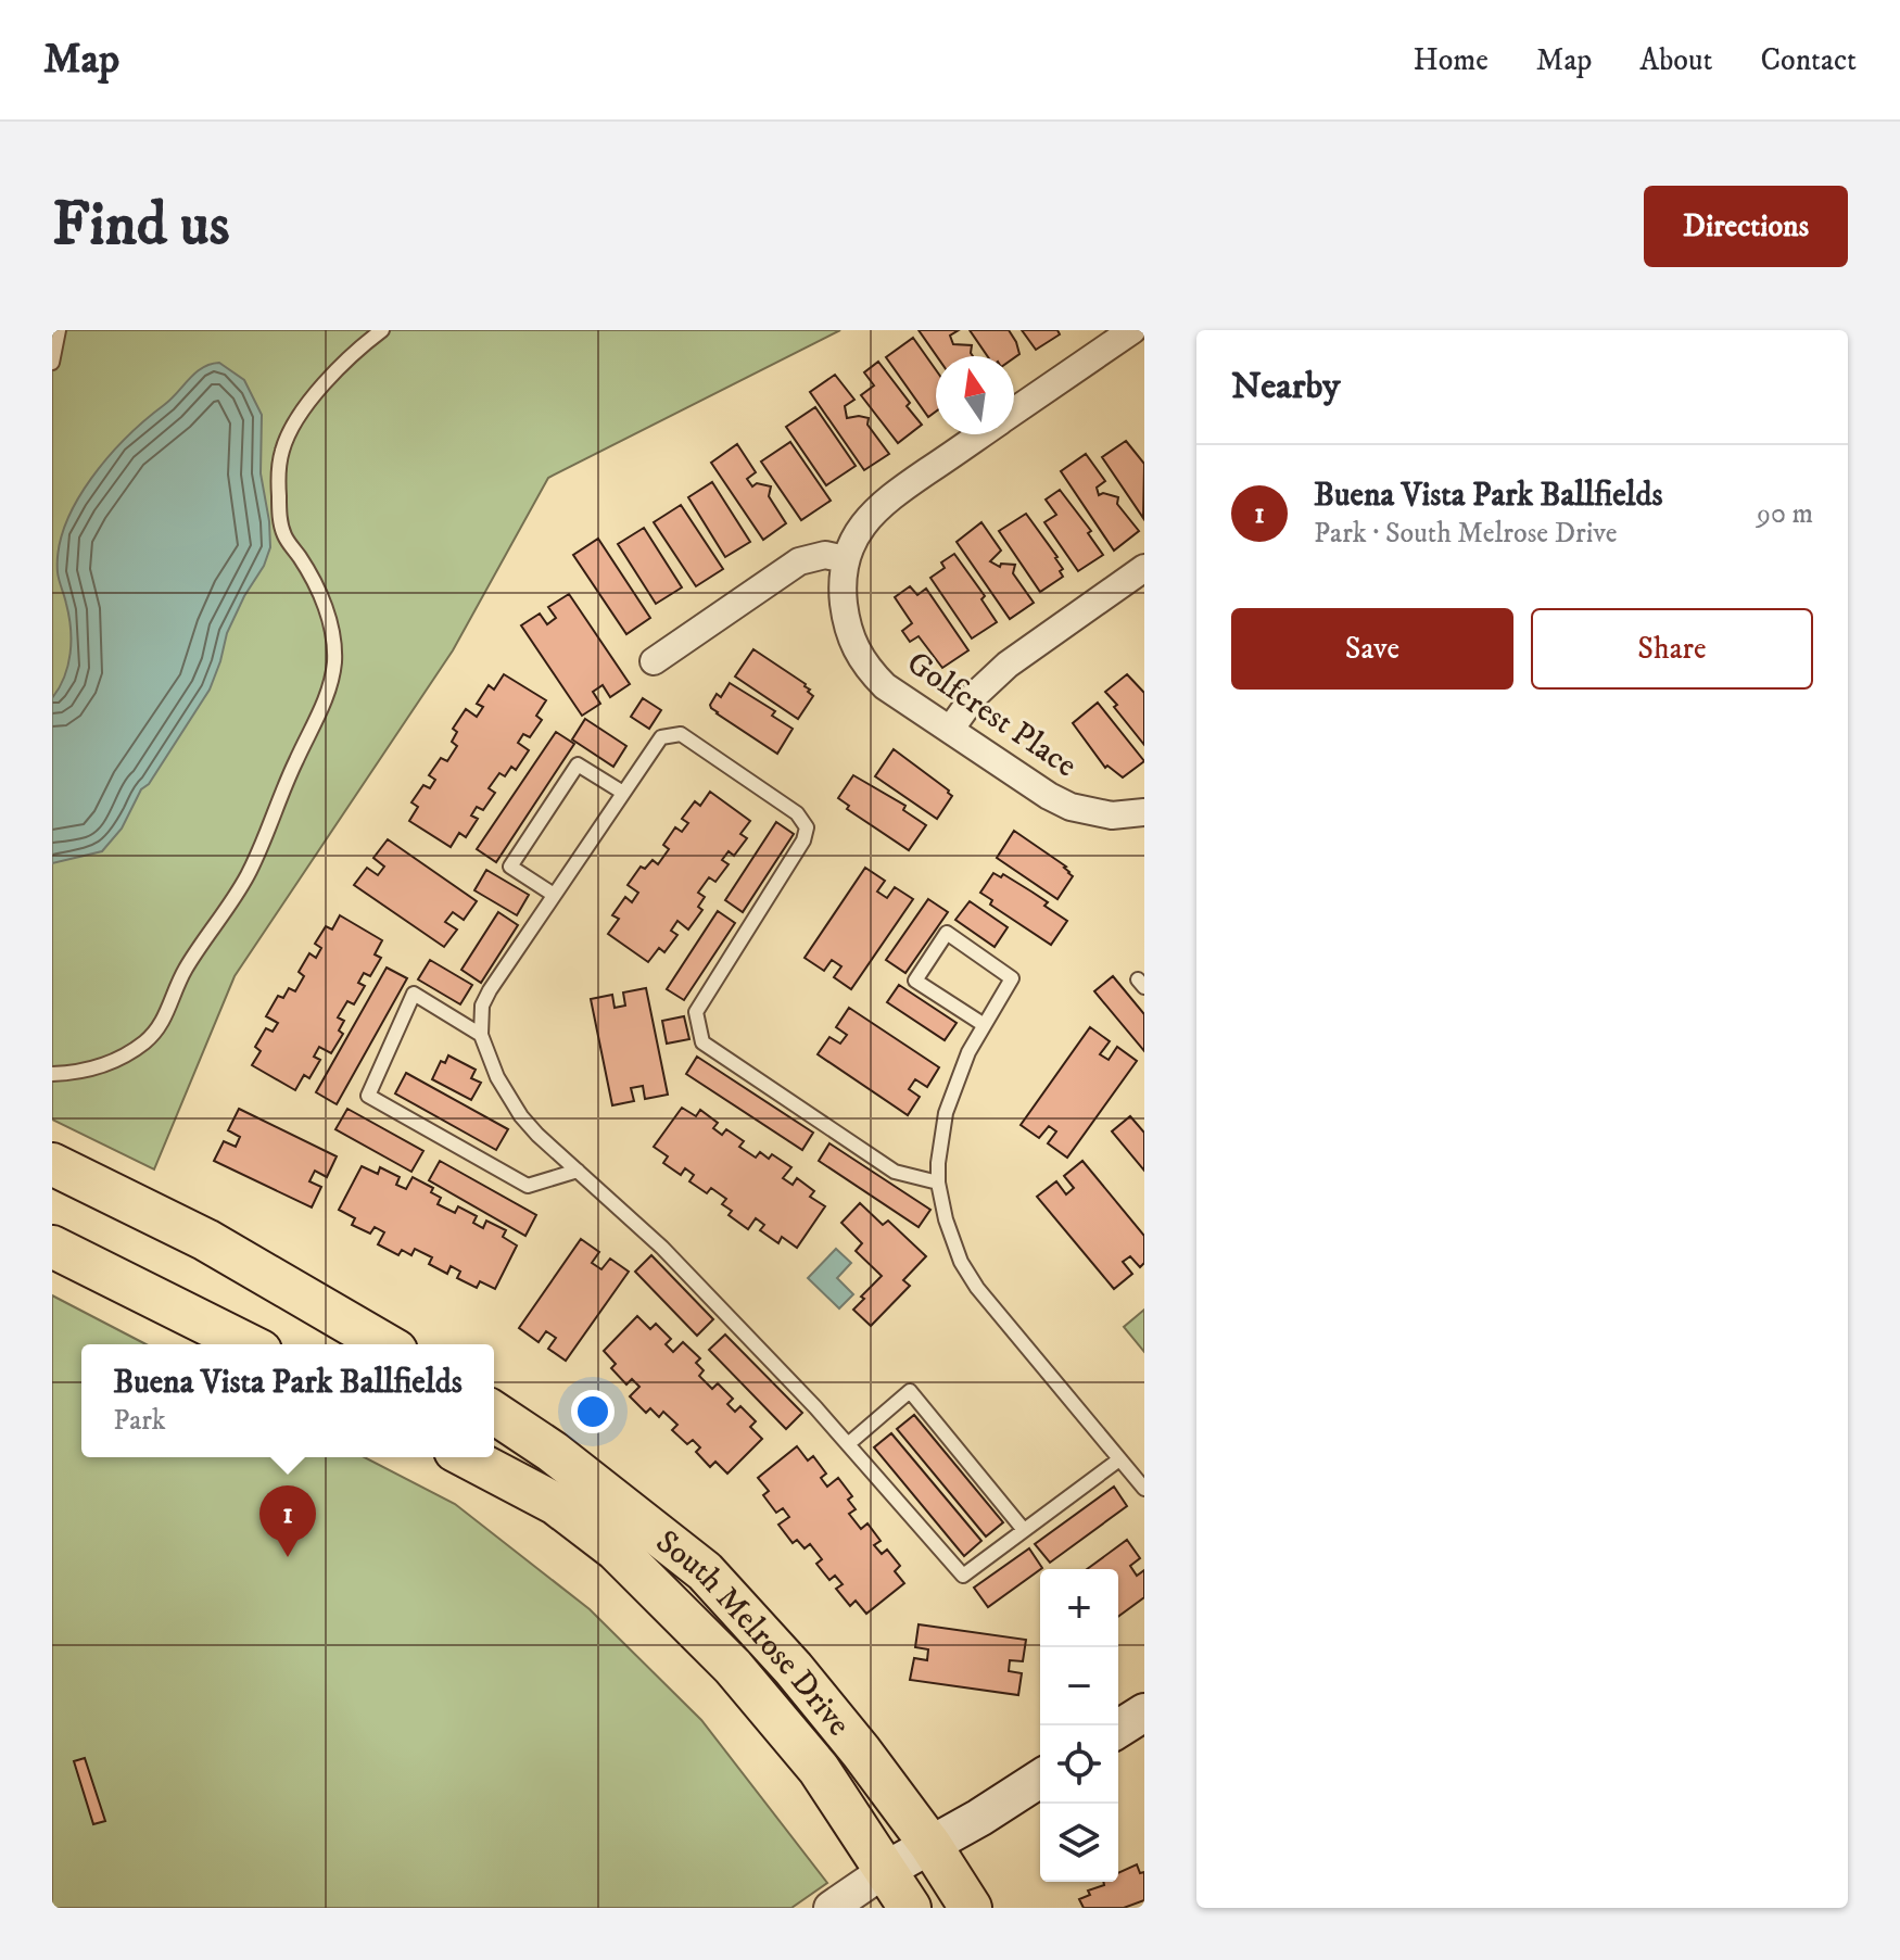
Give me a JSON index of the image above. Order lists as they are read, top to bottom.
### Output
{
  "streets": {
    "main road": ["South Melrose Drive"],
    "street": ["Golfcrest Place"]
  },
  "north": "top",
  "page": {
    "header": "Map",
    "nav": [
      "Home",
      "Map",
      "About",
      "Contact"
    ],
    "buttons": [
      "Directions",
      ["Save", "Share"]
    ],
    "title": "Find us",
    "heading": "Nearby",
    "list": [
      {
        "mark": "1",
        "name": "Buena Vista Park Ballfields",
        "note": "Park · South Melrose Drive",
        "value": "90 m"
      }
    ],
    "popup": ["Buena Vista Park Ballfields", "Park"],
    "pins": "1",
    "map_buttons": ["+", "−"]
  }
}
